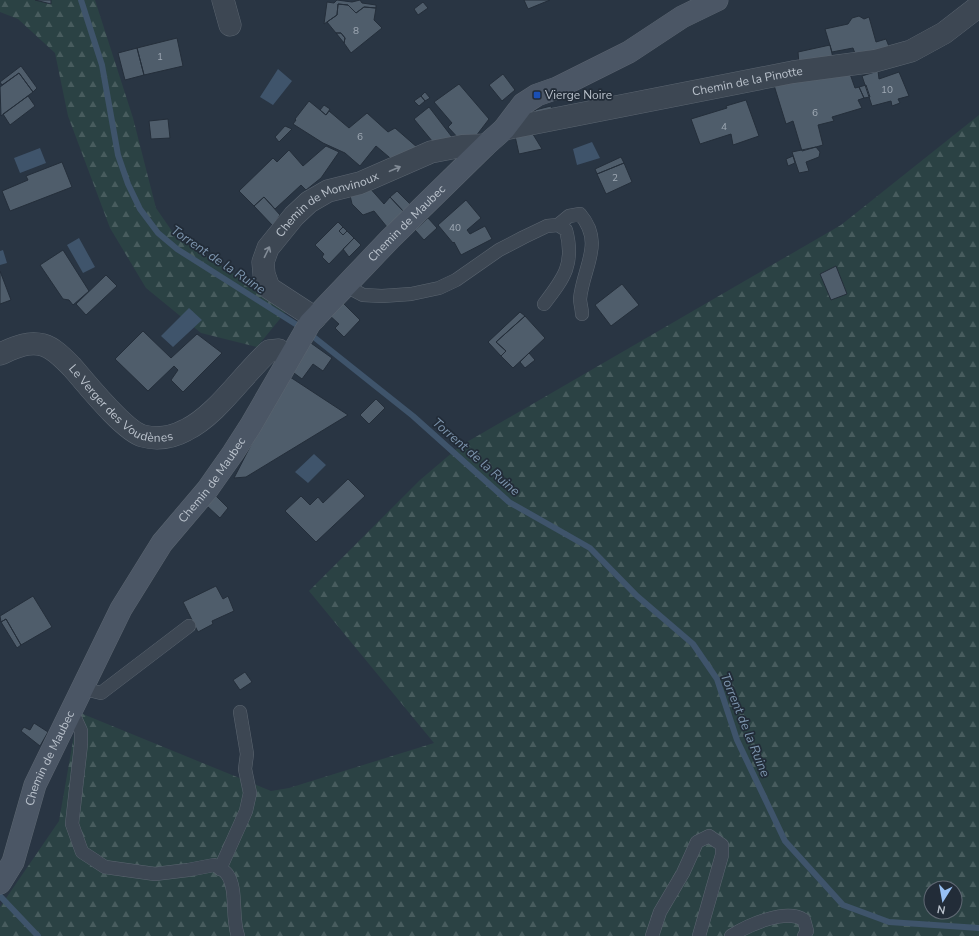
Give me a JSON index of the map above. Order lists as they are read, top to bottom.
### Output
{
  "streets": {
    "street": [
      "Chemin de la Pinotte",
      "Chemin de Monvinoux",
      "Chemin de Maubec",
      "Le Verger des Voudènes"
    ]
  },
  "crossings": [
    ["Chemin de la Pinotte", "Chemin de Maubec"],
    ["Chemin de Monvinoux", "Chemin de Maubec"],
    ["Chemin de Maubec", "Le Verger des Voudènes"]
  ],
  "water": ["Torrent de la Ruine"],
  "places": {
    "transit": ["Vierge Noire"]
  },
  "house_numbers": [
    "8",
    "1",
    "10",
    "6",
    "4",
    "6",
    "2",
    "40"
  ],
  "north": "bottom"
}
